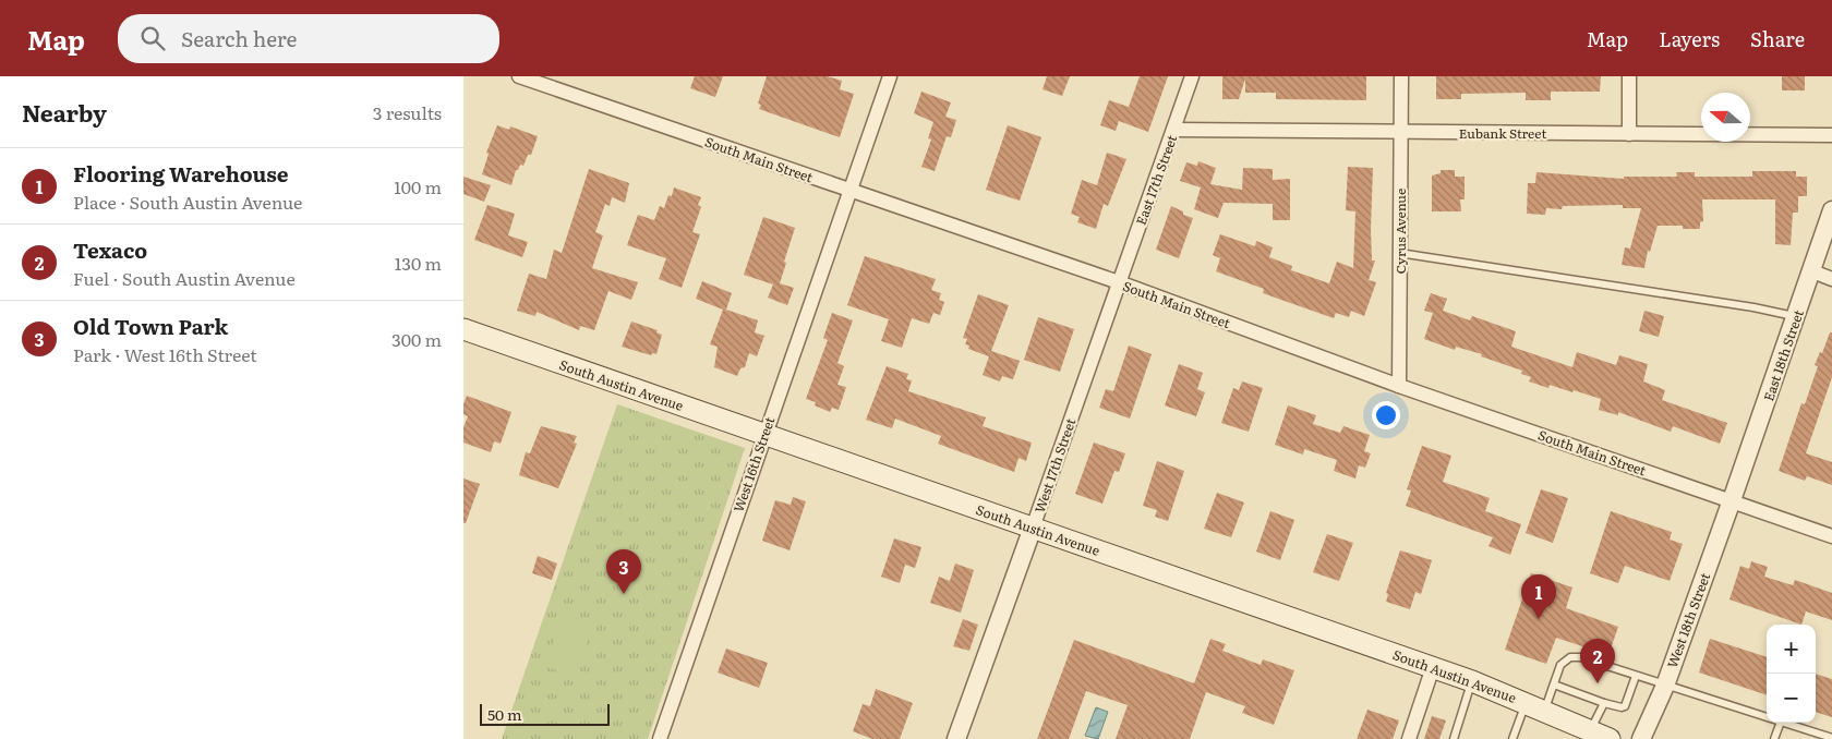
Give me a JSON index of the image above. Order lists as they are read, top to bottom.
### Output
{
  "streets": {
    "main road": ["South Austin Avenue"],
    "street": [
      "Eubank Street",
      "South Main Street",
      "East 17th Street",
      "Cyrus Avenue",
      "East 18th Street",
      "West 16th Street",
      "West 17th Street",
      "West 18th Street"
    ]
  },
  "crossings": [
    ["Eubank Street", "East 17th Street"],
    ["Eubank Street", "Cyrus Avenue"],
    ["South Main Street", "East 17th Street"],
    ["South Main Street", "Cyrus Avenue"],
    ["South Main Street", "East 18th Street"],
    ["South Main Street", "West 16th Street"],
    ["South Main Street", "West 17th Street"],
    ["South Main Street", "West 18th Street"],
    ["East 17th Street", "West 17th Street"],
    ["East 18th Street", "West 18th Street"],
    ["South Austin Avenue", "West 16th Street"],
    ["South Austin Avenue", "West 17th Street"]
  ],
  "scale_bar": "50 m",
  "north": "left",
  "page": {
    "header": "Map",
    "search": "Search here",
    "nav": ["Map", "Layers", "Share"],
    "heading": ["Nearby", "3 results"],
    "list": [
      {
        "mark": "1",
        "name": "Flooring Warehouse",
        "note": "Place · South Austin Avenue",
        "value": "100 m"
      },
      {
        "mark": "2",
        "name": "Texaco",
        "note": "Fuel · South Austin Avenue",
        "value": "130 m"
      },
      {
        "mark": "3",
        "name": "Old Town Park",
        "note": "Park · West 16th Street",
        "value": "300 m"
      }
    ],
    "pins": ["3", "1", "2"],
    "map_buttons": ["+", "−"],
    "scale": "50 m"
  }
}
